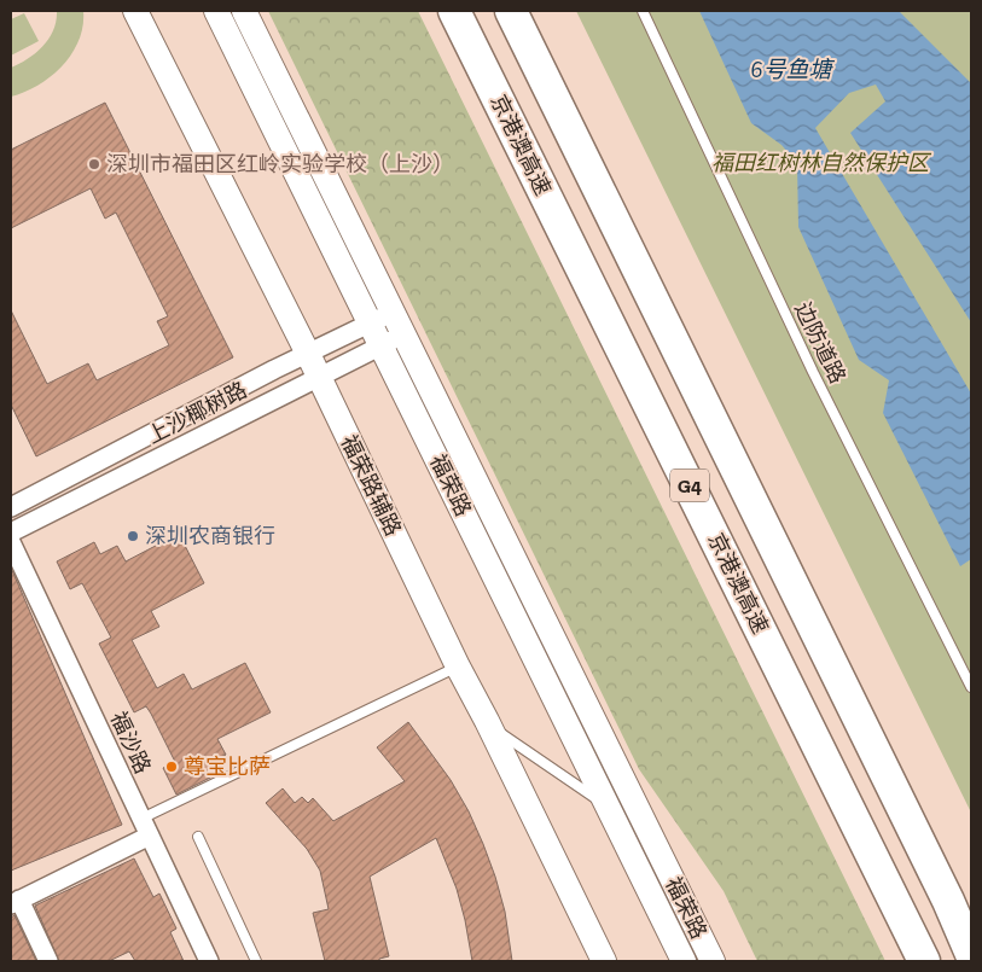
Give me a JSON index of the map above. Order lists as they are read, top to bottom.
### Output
{
  "streets": {
    "highway": ["京港澳高速", "G4"],
    "main road": ["福荣路辅路", "福荣路"],
    "street": ["上沙椰树路", "福沙路"],
    "lane": ["边防道路"]
  },
  "crossings": [
    ["上沙椰树路", "福荣路辅路"],
    ["上沙椰树路", "福荣路"]
  ],
  "water": ["6号鱼塘"],
  "parks": ["福田红树林自然保护区"],
  "places": ["深圳市福田区红岭实验学校（上沙）", "深圳农商银行", "尊宝比萨"]
}
